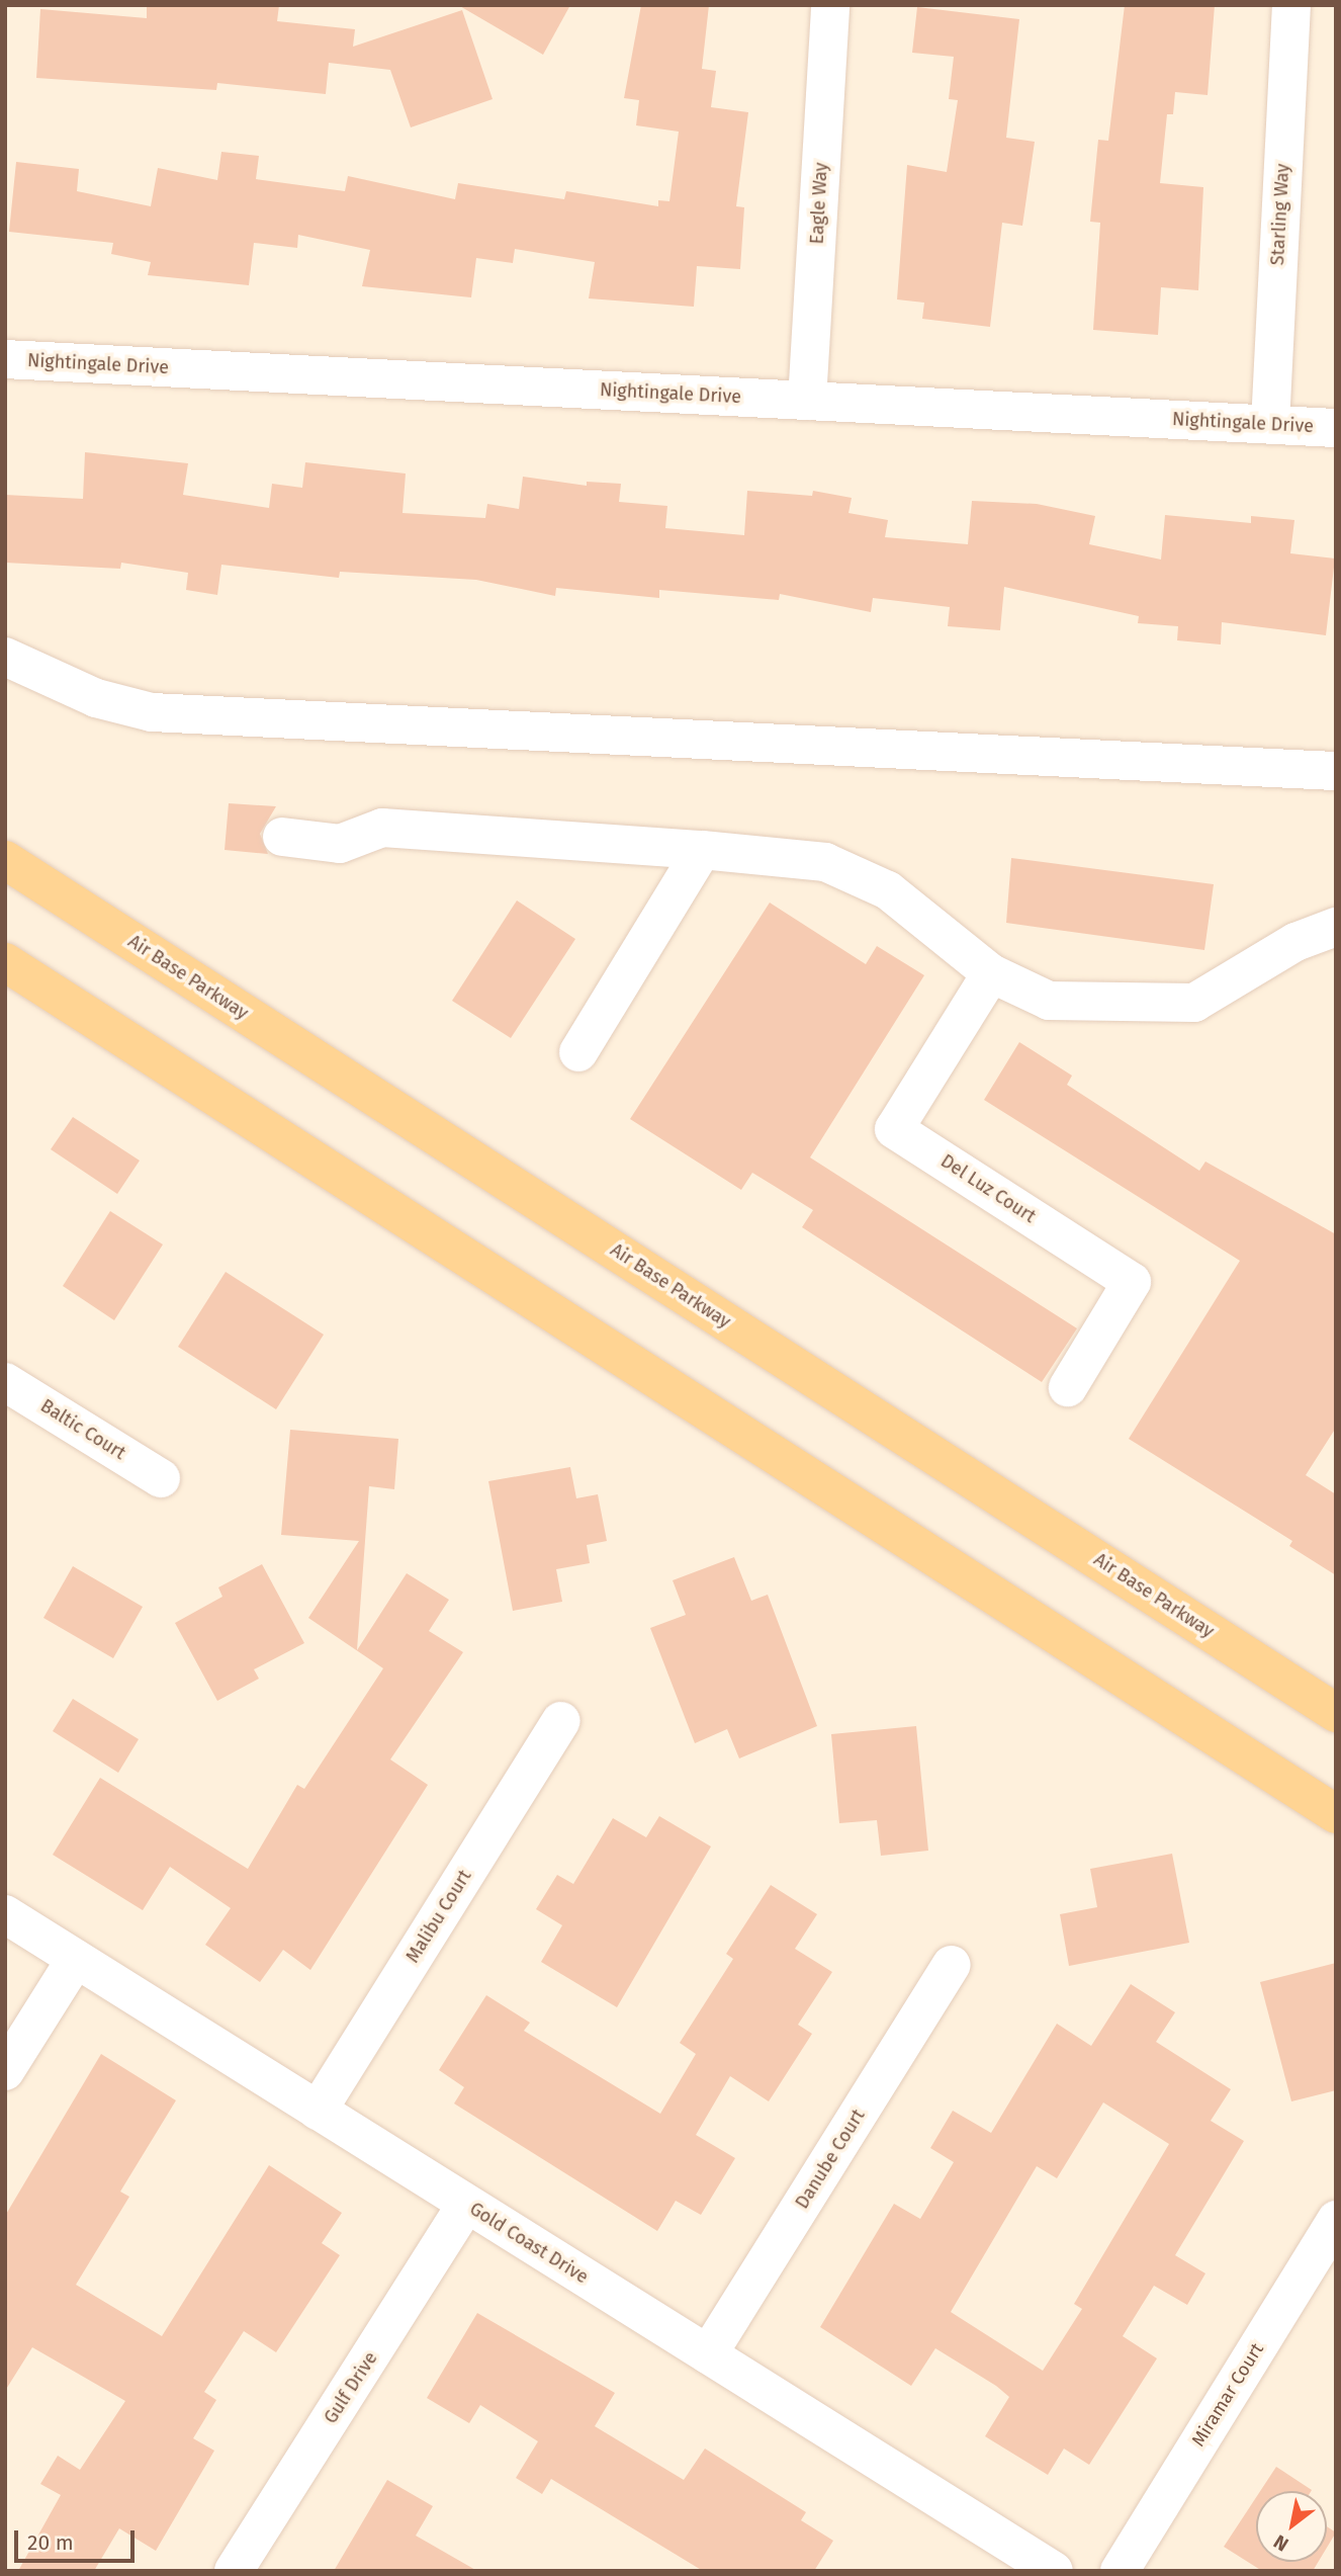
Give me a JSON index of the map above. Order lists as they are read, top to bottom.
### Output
{
  "streets": {
    "main road": ["Air Base Parkway"],
    "street": [
      "Eagle Way",
      "Starling Way",
      "Nightingale Drive",
      "Del Luz Court",
      "Baltic Court",
      "Malibu Court",
      "Danube Court",
      "Gold Coast Drive",
      "Gulf Drive",
      "Miramar Court"
    ]
  },
  "crossings": [
    ["Eagle Way", "Nightingale Drive"],
    ["Starling Way", "Nightingale Drive"],
    ["Malibu Court", "Gold Coast Drive"],
    ["Danube Court", "Gold Coast Drive"],
    ["Gold Coast Drive", "Gulf Drive"]
  ],
  "scale_bar": "20 m",
  "north": "bottom left"
}
